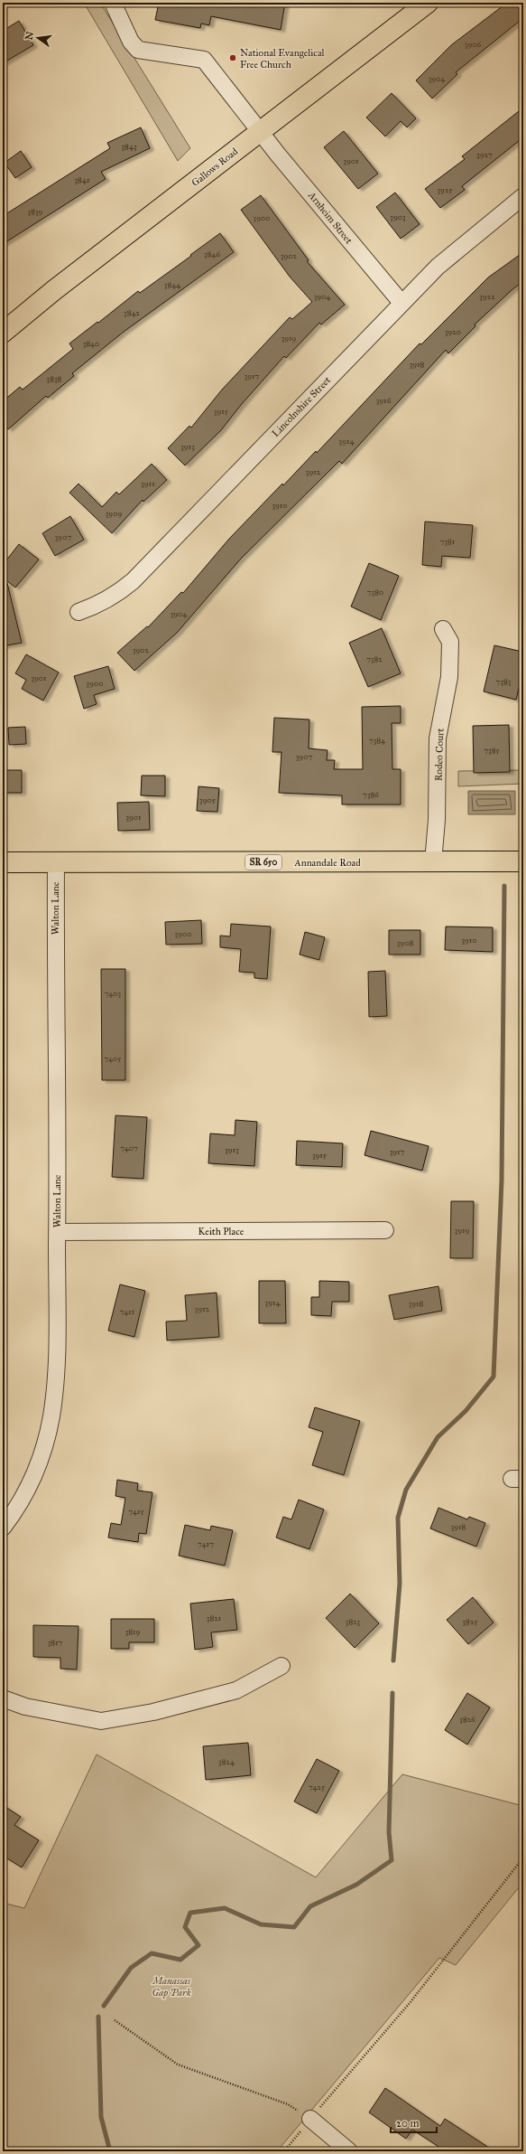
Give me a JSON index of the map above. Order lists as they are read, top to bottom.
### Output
{
  "streets": {
    "main road": ["Gallows Road", "SR 650", "Annandale Road"],
    "street": [
      "Arnheim Street",
      "Lincolnshire Street",
      "Rodeo Court",
      "Walton Lane",
      "Keith Place"
    ]
  },
  "crossings": [
    ["Gallows Road", "Arnheim Street"],
    ["Arnheim Street", "Lincolnshire Street"],
    ["Rodeo Court", "Annandale Road"],
    ["Annandale Road", "Walton Lane"],
    ["Walton Lane", "Keith Place"]
  ],
  "parks": ["Manassas Gap Park"],
  "places": ["National Evangelical Free Church"],
  "house_numbers": [
    "3906",
    "3904",
    "3843",
    "3927",
    "3901",
    "3841",
    "3925",
    "3839",
    "3903",
    "3900",
    "3846",
    "3902",
    "3844",
    "3904",
    "3922",
    "3842",
    "3920",
    "3919",
    "3840",
    "3918",
    "3917",
    "3838",
    "3916",
    "3915",
    "3914",
    "3913",
    "3912",
    "3911",
    "3910",
    "3909",
    "3907",
    "7381",
    "7380",
    "3904",
    "3902",
    "7382",
    "3901",
    "7383",
    "3900",
    "7384",
    "7385",
    "3907",
    "7386",
    "3905",
    "3901",
    "3900",
    "3910",
    "3908",
    "7403",
    "7405",
    "7407",
    "3913",
    "3917",
    "3915",
    "3919",
    "3914",
    "3918",
    "3912",
    "7411",
    "7415",
    "3918",
    "7417",
    "3821",
    "3823",
    "3825",
    "3819",
    "3817",
    "3826",
    "3824",
    "7425"
  ],
  "scale_bar": "20 m",
  "north": "left"
}
